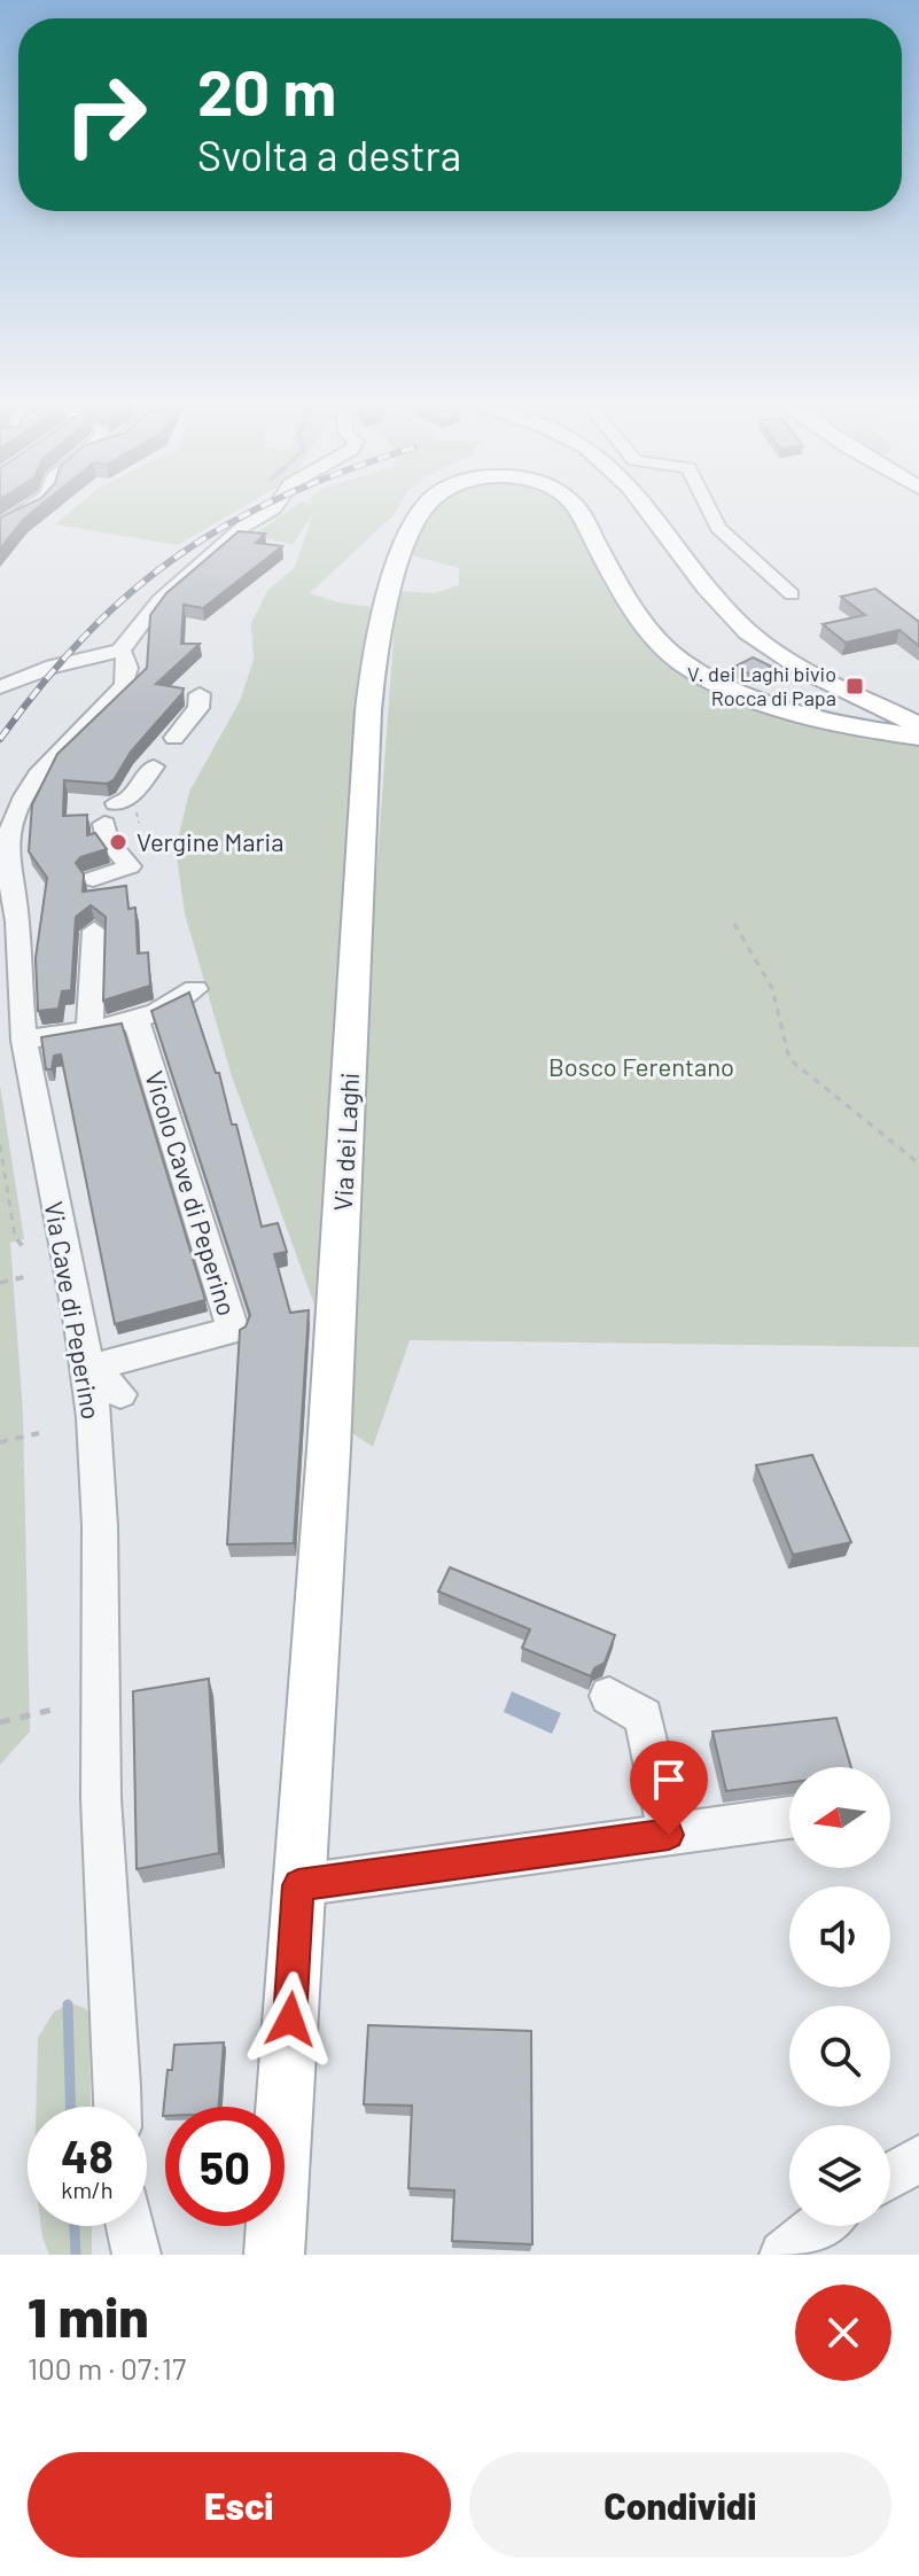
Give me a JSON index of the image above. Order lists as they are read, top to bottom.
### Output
{
  "streets": {
    "main road": ["Via dei Laghi"],
    "street": ["Vicolo Cave di Peperino", "Via Cave di Peperino"]
  },
  "crossings": [
    ["Vicolo Cave di Peperino", "Via Cave di Peperino"]
  ],
  "parks": ["Bosco Ferentano"],
  "places": {
    "transit": ["V. dei Laghi bivio Rocca di Papa"],
    "other": ["Vergine Maria"]
  },
  "north": "left",
  "page": {
    "turn": ["20 m", "Svolta a destra"],
    "speed": "48 km/h",
    "limit": "50",
    "heading": ["1 min", "100 m · 07:17"],
    "buttons": ["Esci", "Condividi"]
  }
}
